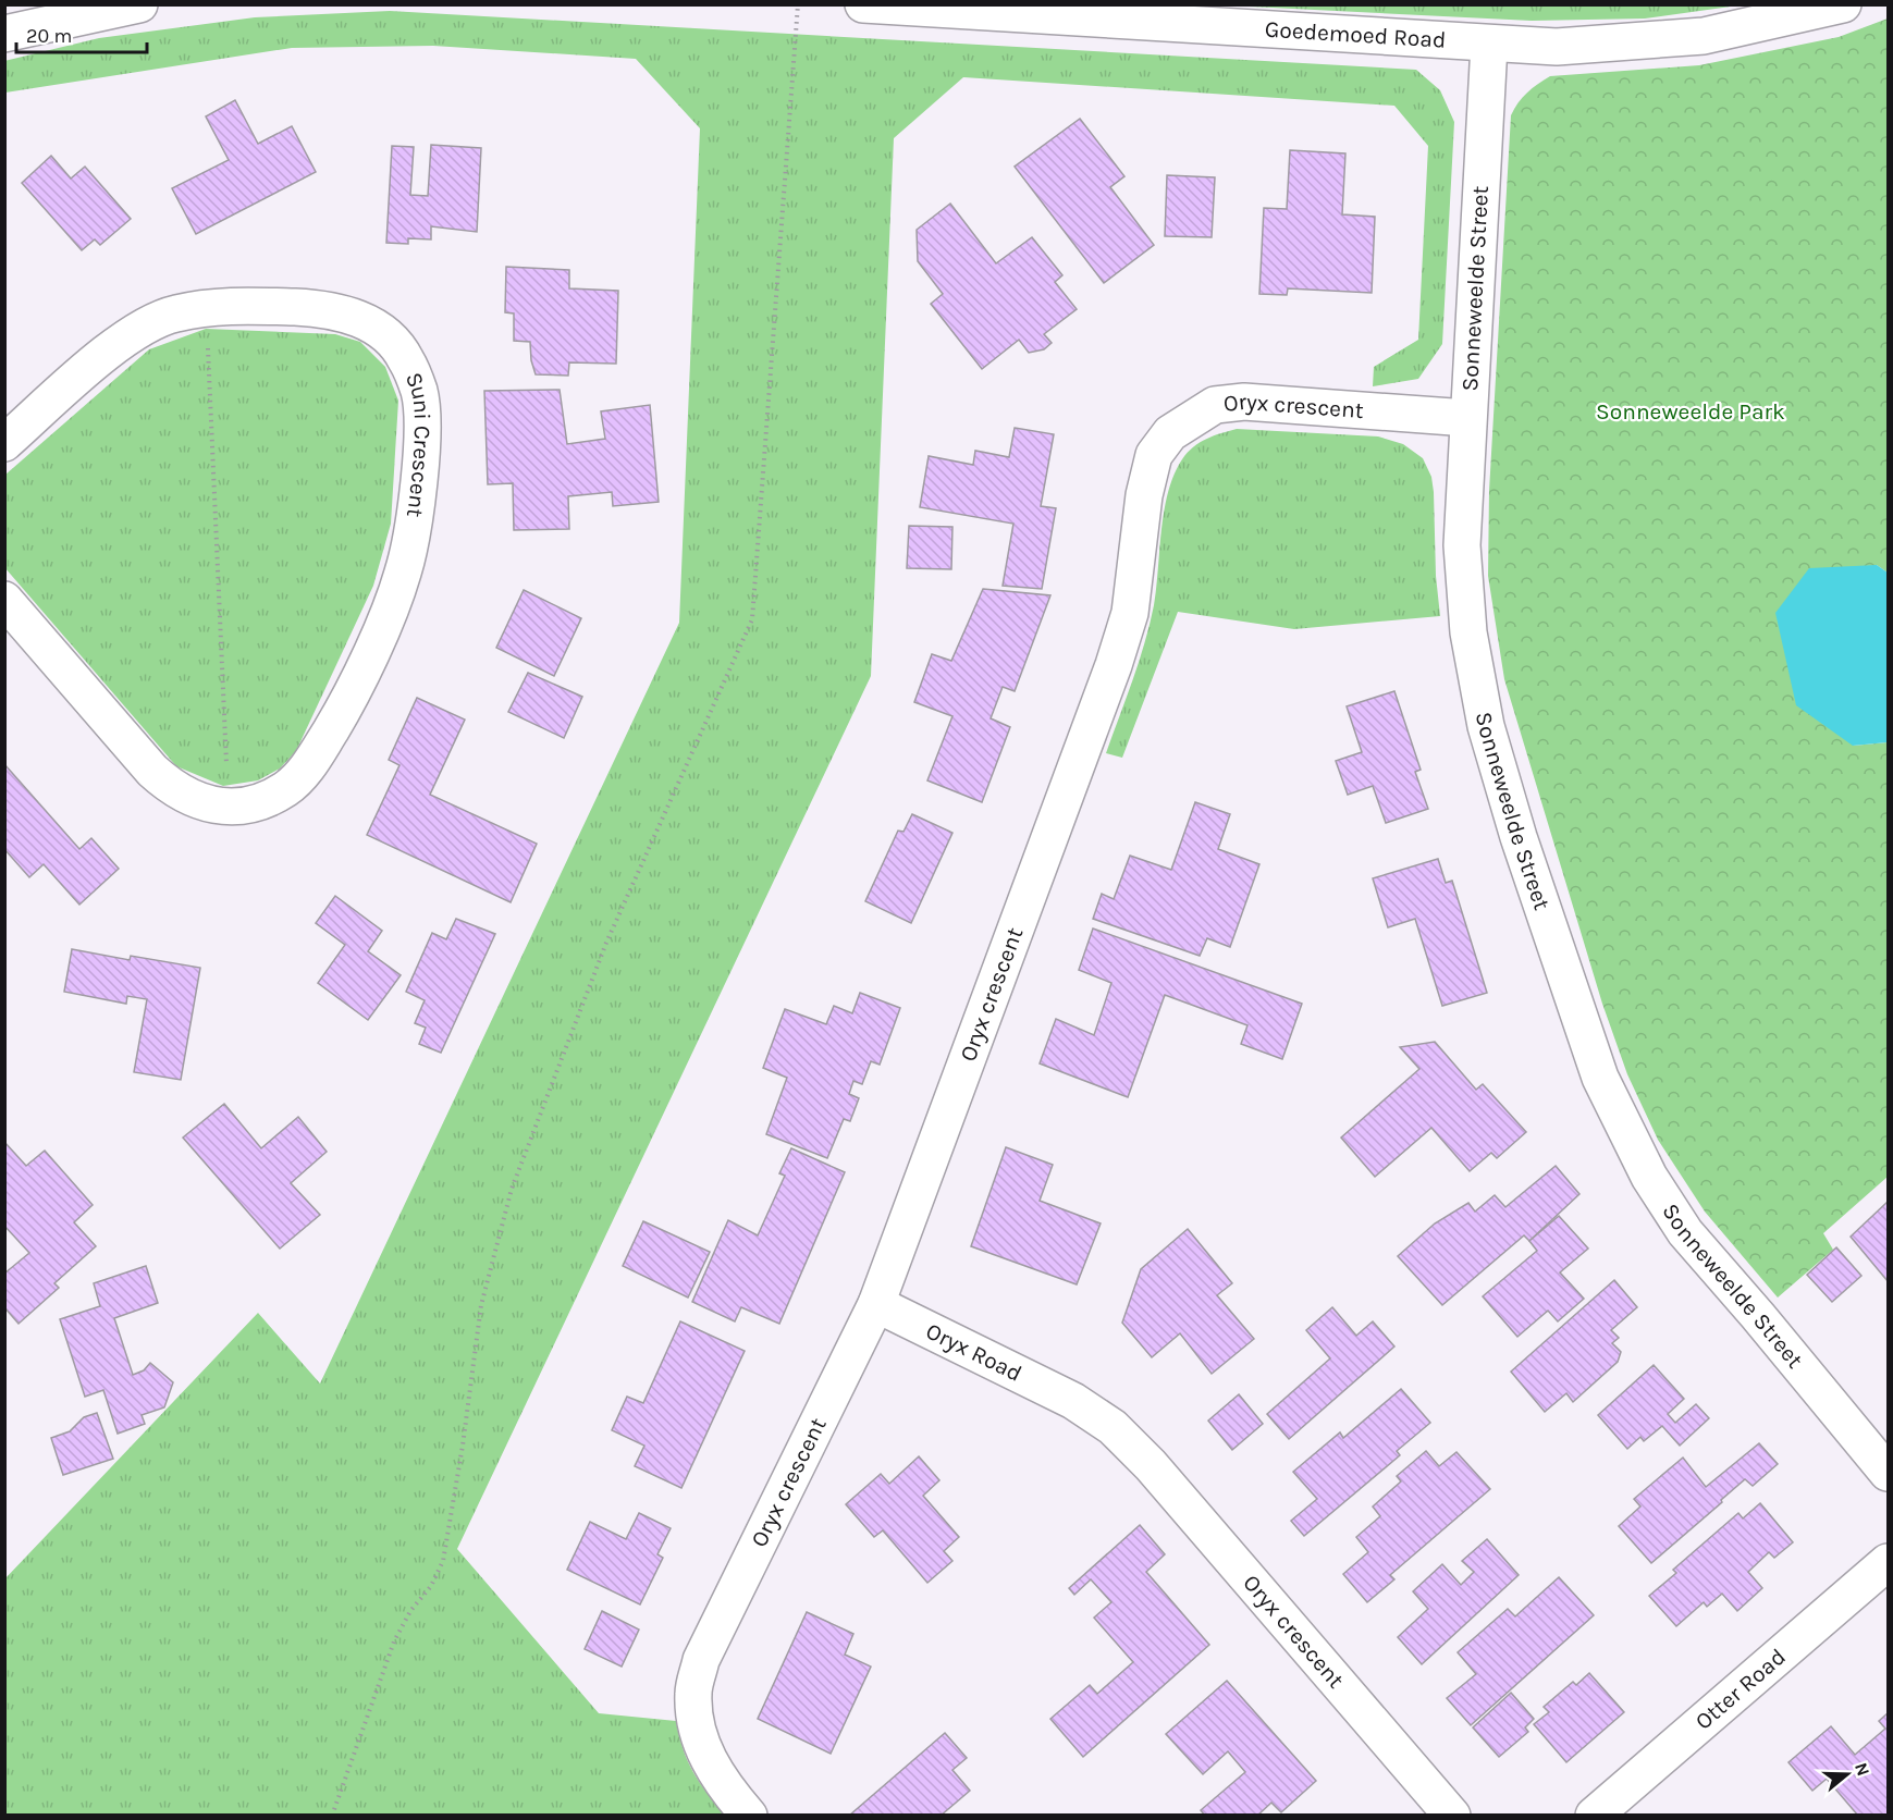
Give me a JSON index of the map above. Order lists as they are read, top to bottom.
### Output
{
  "streets": {
    "street": [
      "Goedemoed Road",
      "Sonneweelde Street",
      "Oryx crescent",
      "Suni Crescent",
      "Oryx Road",
      "Otter Road"
    ]
  },
  "crossings": [
    ["Goedemoed Road", "Sonneweelde Street"],
    ["Sonneweelde Street", "Oryx crescent"],
    ["Oryx crescent", "Oryx Road"]
  ],
  "parks": ["Sonneweelde Park"],
  "scale_bar": "20 m",
  "north": "right"
}
